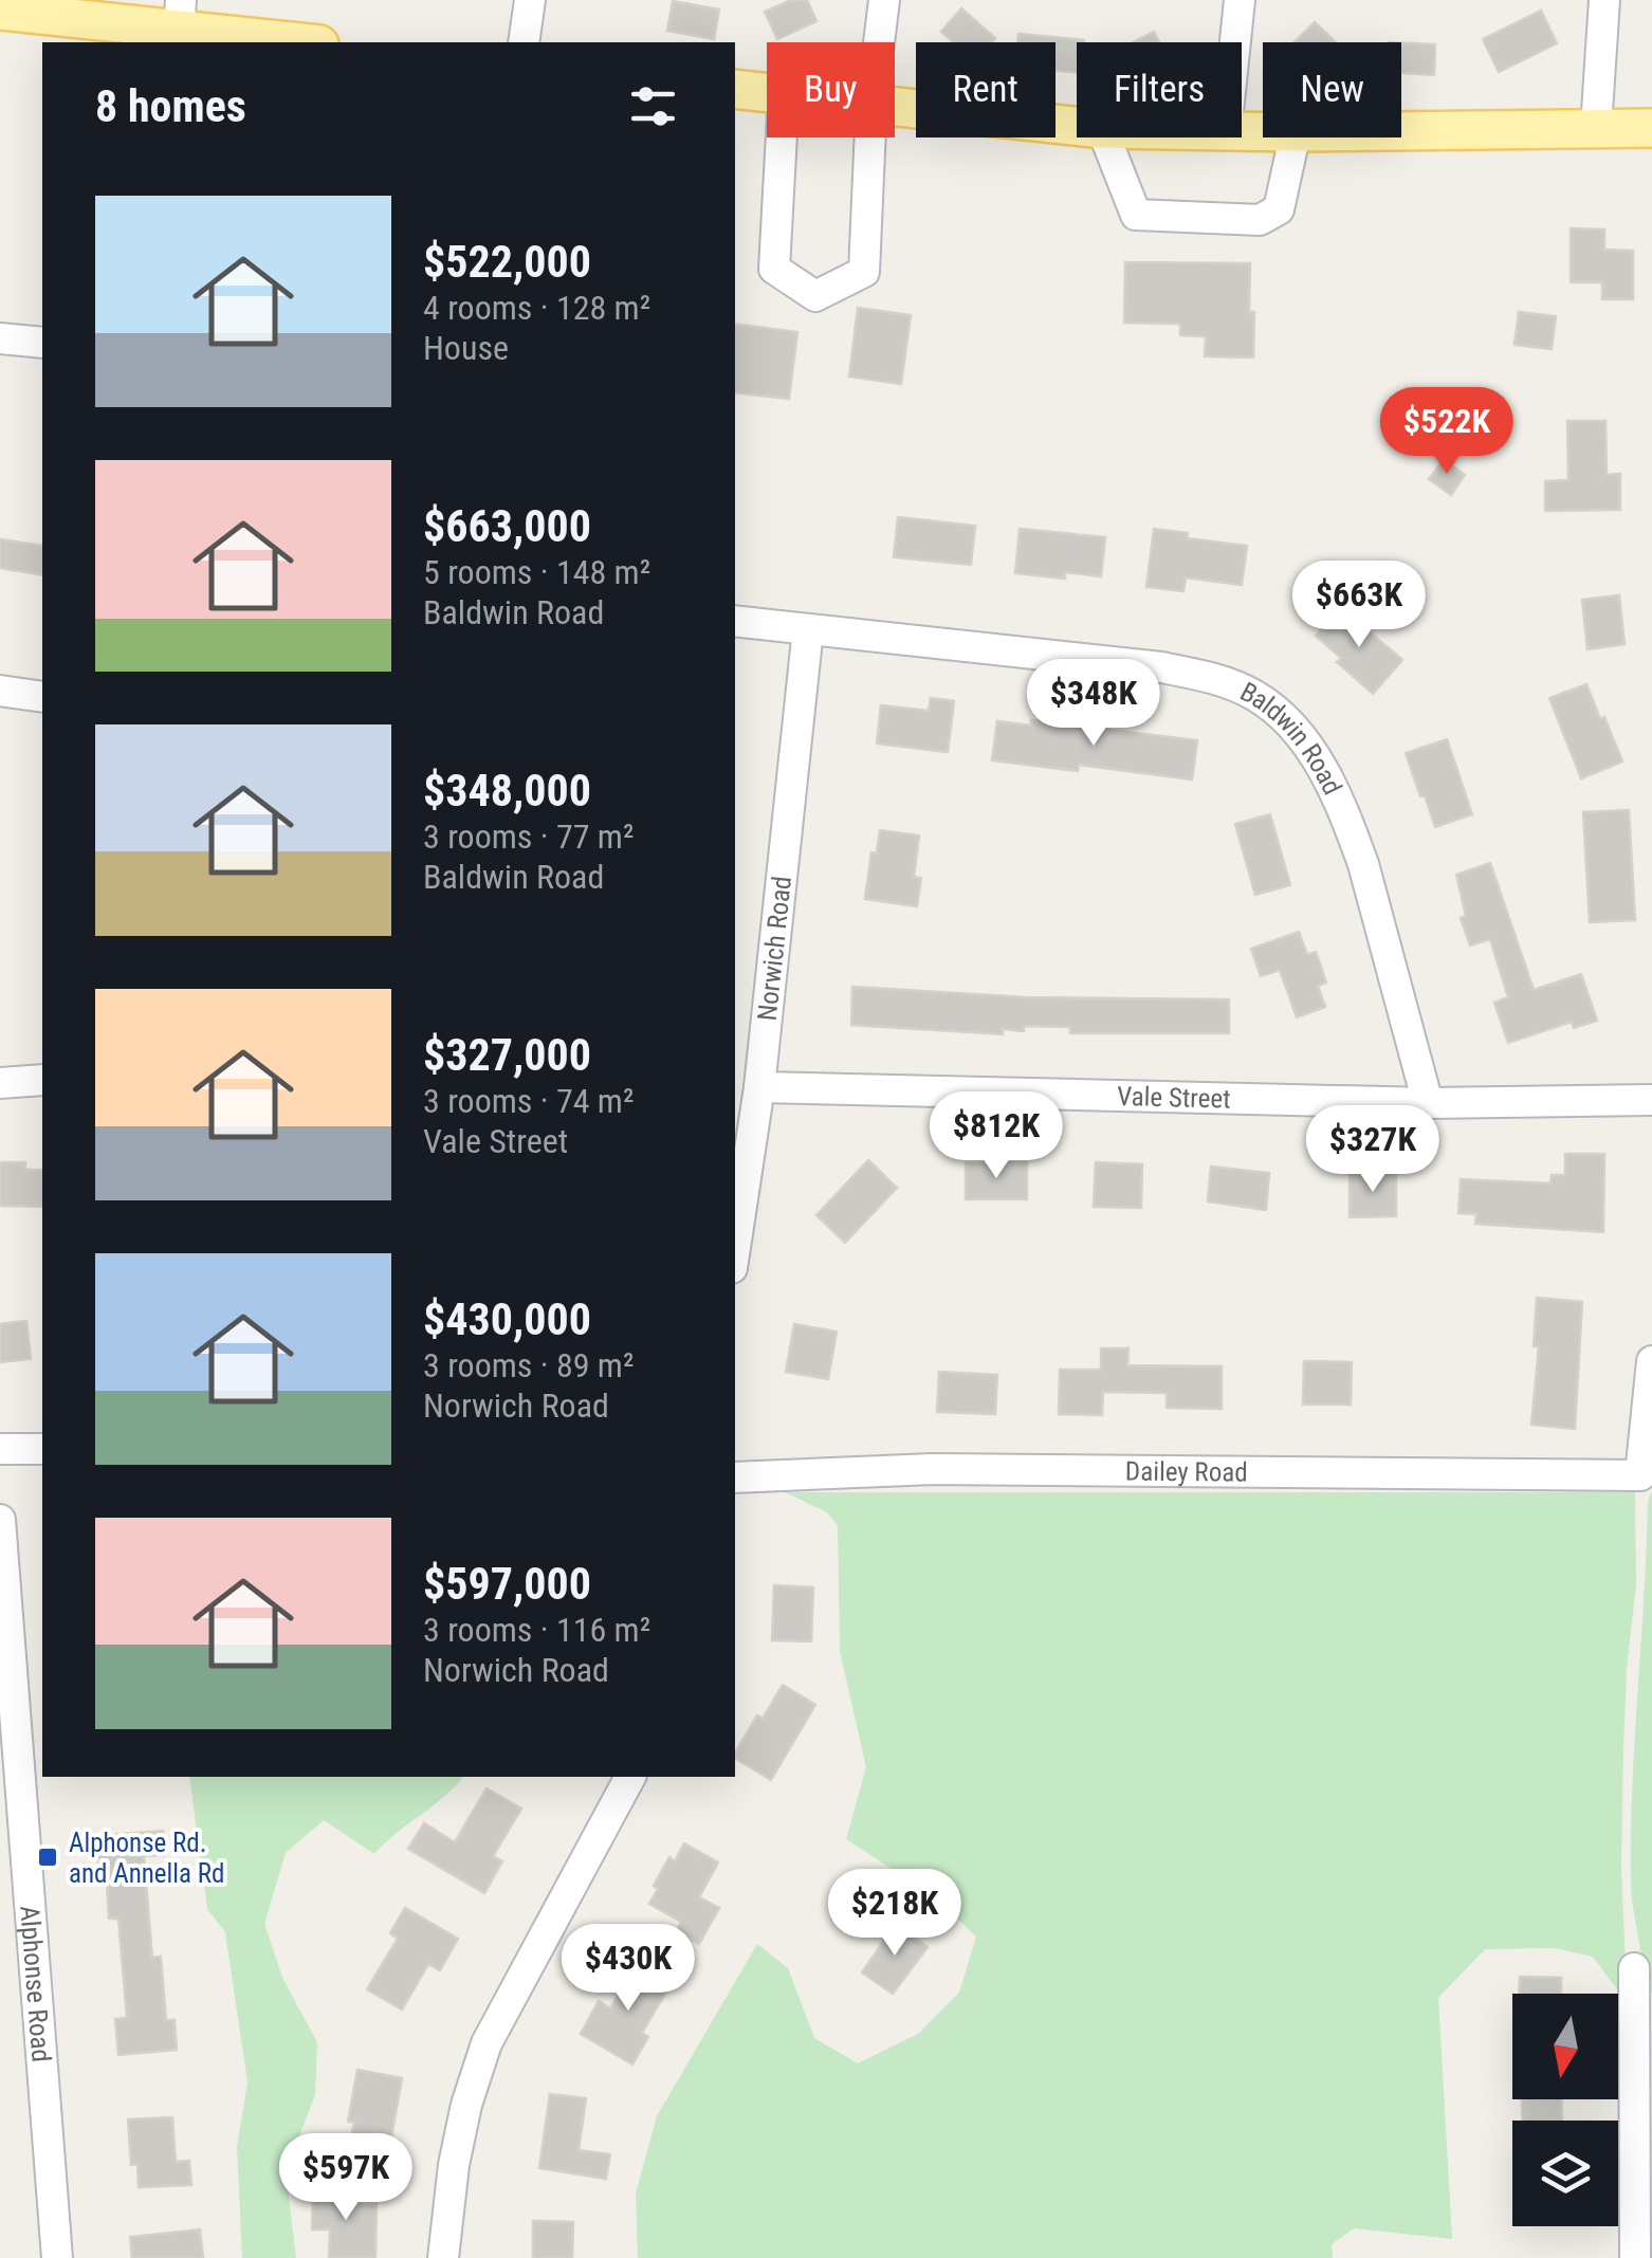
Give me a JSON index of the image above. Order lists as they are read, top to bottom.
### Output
{
  "streets": {
    "street": [
      "Baldwin Road",
      "Norwich Road",
      "Vale Street",
      "Dailey Road",
      "Alphonse Road"
    ]
  },
  "crossings": [
    ["Baldwin Road", "Norwich Road"],
    ["Baldwin Road", "Vale Street"],
    ["Norwich Road", "Vale Street"]
  ],
  "places": {
    "transit": ["Alphonse Rd. and Annella Rd"]
  },
  "north": "bottom",
  "page": {
    "chip": [
      "Buy",
      "Rent",
      "Filters",
      "New"
    ],
    "heading": "8 homes",
    "list": [
      {
        "name": "$522,000",
        "note": "4 rooms · 128 m² · House"
      },
      {
        "name": "$663,000",
        "note": "5 rooms · 148 m² · Baldwin Road"
      },
      {
        "name": "$348,000",
        "note": "3 rooms · 77 m² · Baldwin Road"
      },
      {
        "name": "$327,000",
        "note": "3 rooms · 74 m² · Vale Street"
      },
      {
        "name": "$430,000",
        "note": "3 rooms · 89 m² · Norwich Road"
      },
      {
        "name": "$597,000",
        "note": "3 rooms · 116 m² · Norwich Road"
      }
    ],
    "price": [
      "$522K",
      "$663K",
      "$348K",
      "$812K",
      "$327K",
      "$218K",
      "$430K",
      "$597K"
    ]
  }
}
